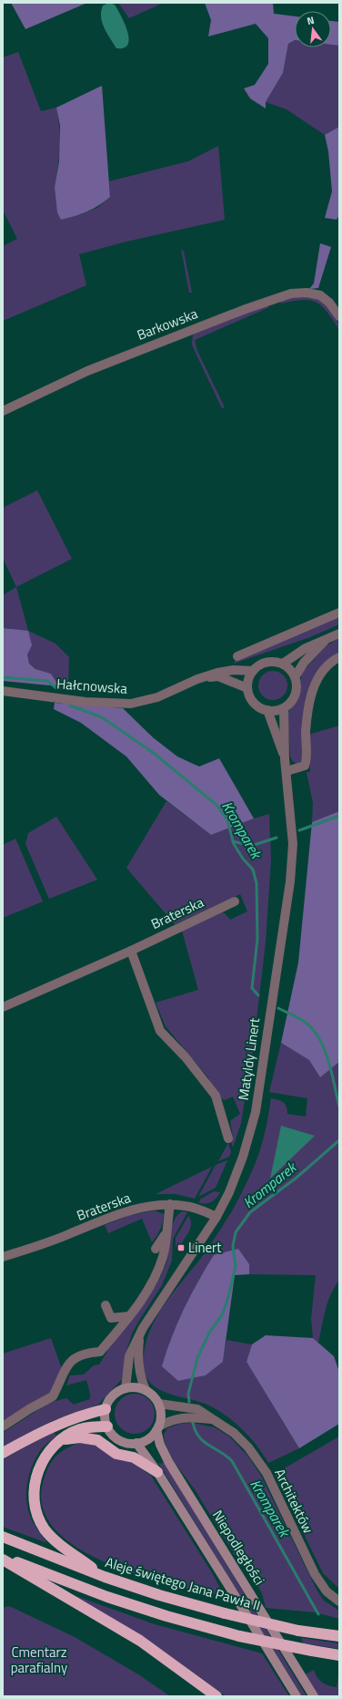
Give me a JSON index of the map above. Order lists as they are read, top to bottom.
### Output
{
  "streets": {
    "highway": ["Aleje świętego Jana Pawła II"],
    "main road": ["Niepodległości"],
    "street": [
      "Barkowska",
      "Hałcnowska",
      "Braterska",
      "Matyldy Linert",
      "Architektów"
    ]
  },
  "crossings": [
    ["Hałcnowska", "Matyldy Linert"],
    ["Braterska", "Matyldy Linert"],
    ["Matyldy Linert", "Architektów"],
    ["Matyldy Linert", "Niepodległości"],
    ["Architektów", "Niepodległości"]
  ],
  "water": ["Kromparek"],
  "parks": ["Cmentarz parafialny"],
  "places": {
    "transit": ["Linert"]
  },
  "north": "top"
}
